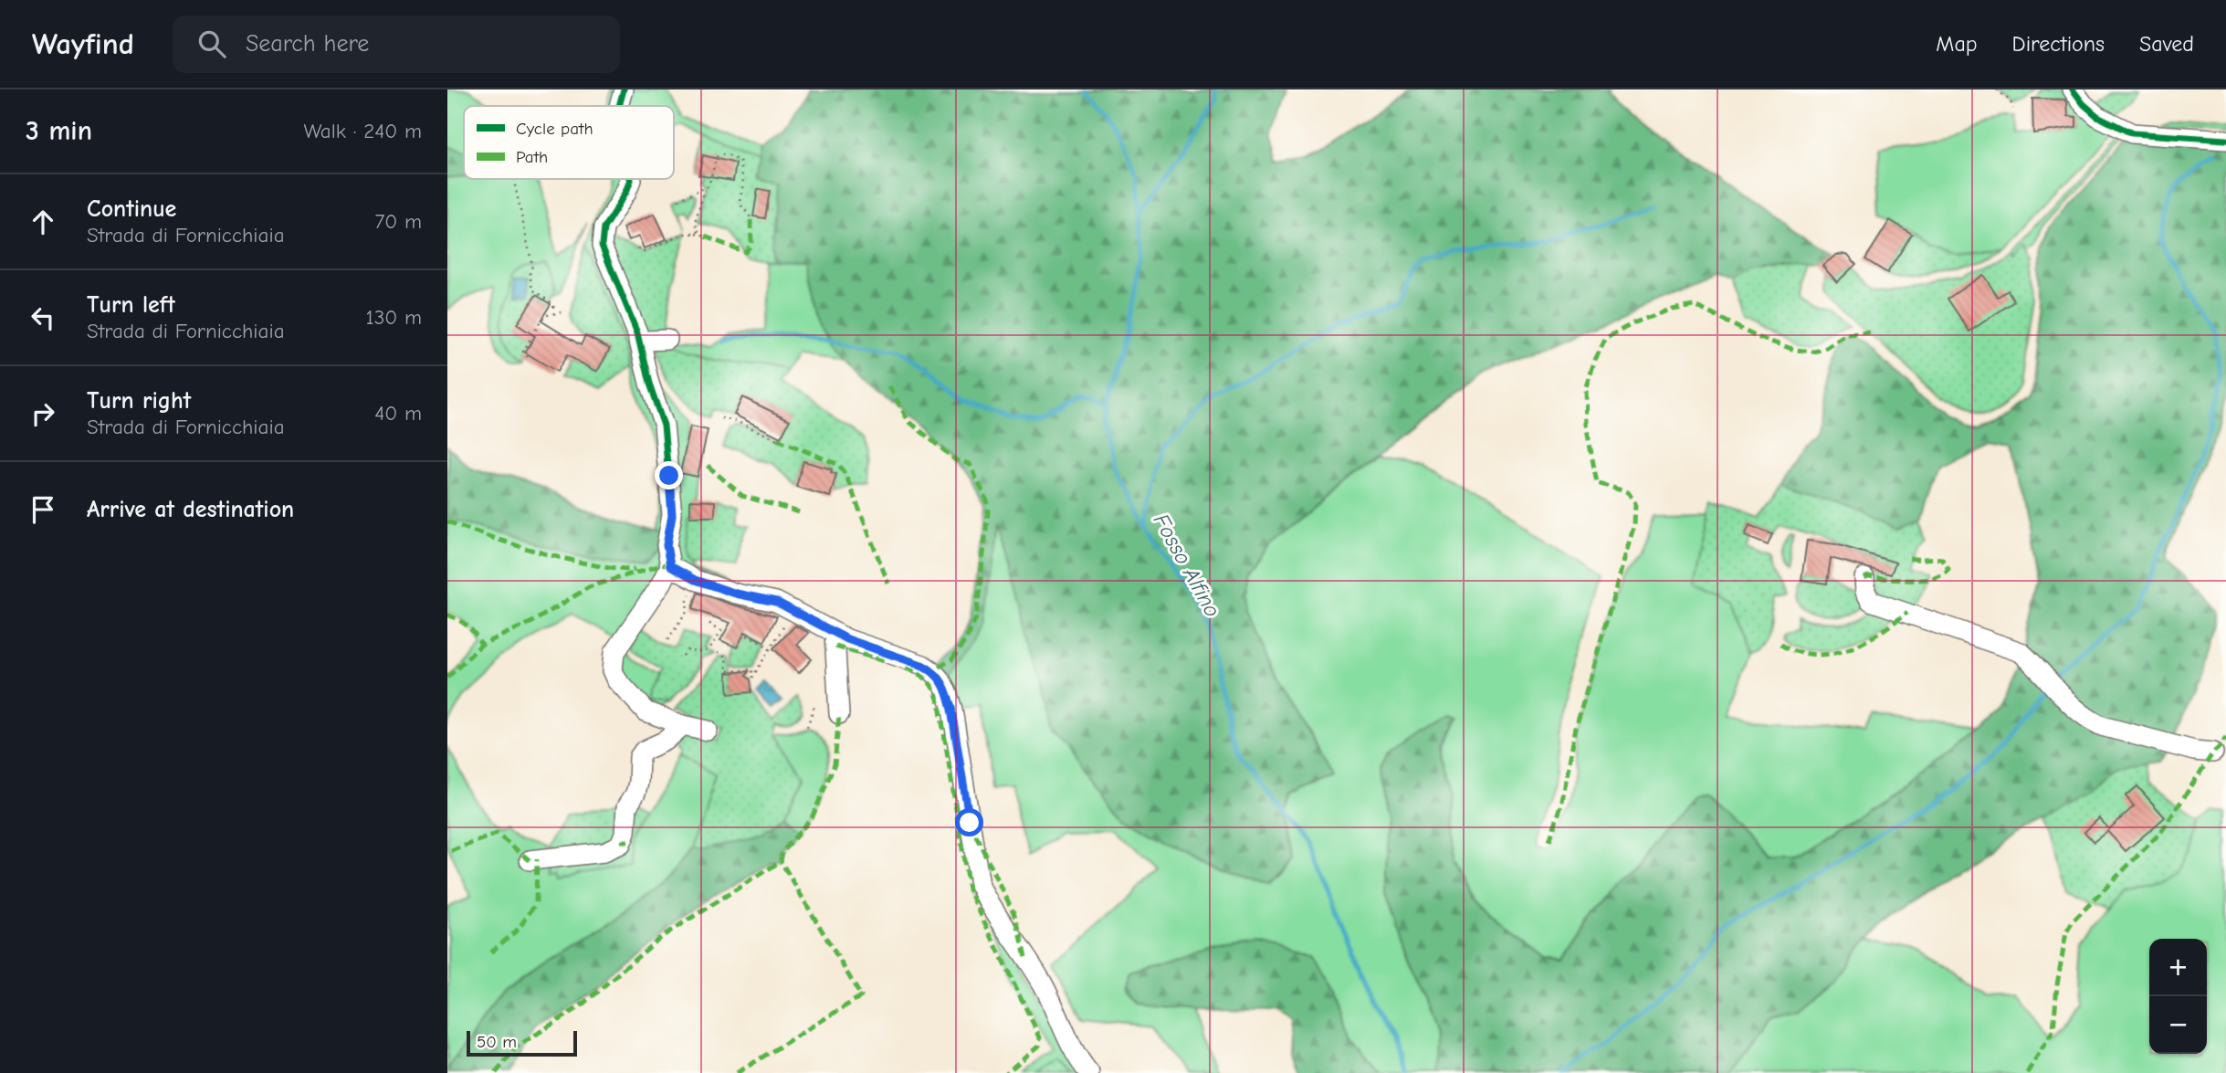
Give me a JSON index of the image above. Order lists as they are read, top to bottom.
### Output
{
  "water": ["Fosso Alfino"],
  "legend": ["Cycle path", "Path"],
  "scale_bar": "50 m",
  "page": {
    "header": "Wayfind",
    "search": "Search here",
    "nav": ["Map", "Directions", "Saved"],
    "heading": ["3 min", "Walk · 240 m"],
    "list": [
      ["Continue", "Strada di Fornicchiaia", "70 m"],
      ["Turn left", "Strada di Fornicchiaia", "130 m"],
      ["Turn right", "Strada di Fornicchiaia", "40 m"],
      "Arrive at destination"
    ],
    "map_buttons": ["+", "−"],
    "scale": "50 m"
  }
}
